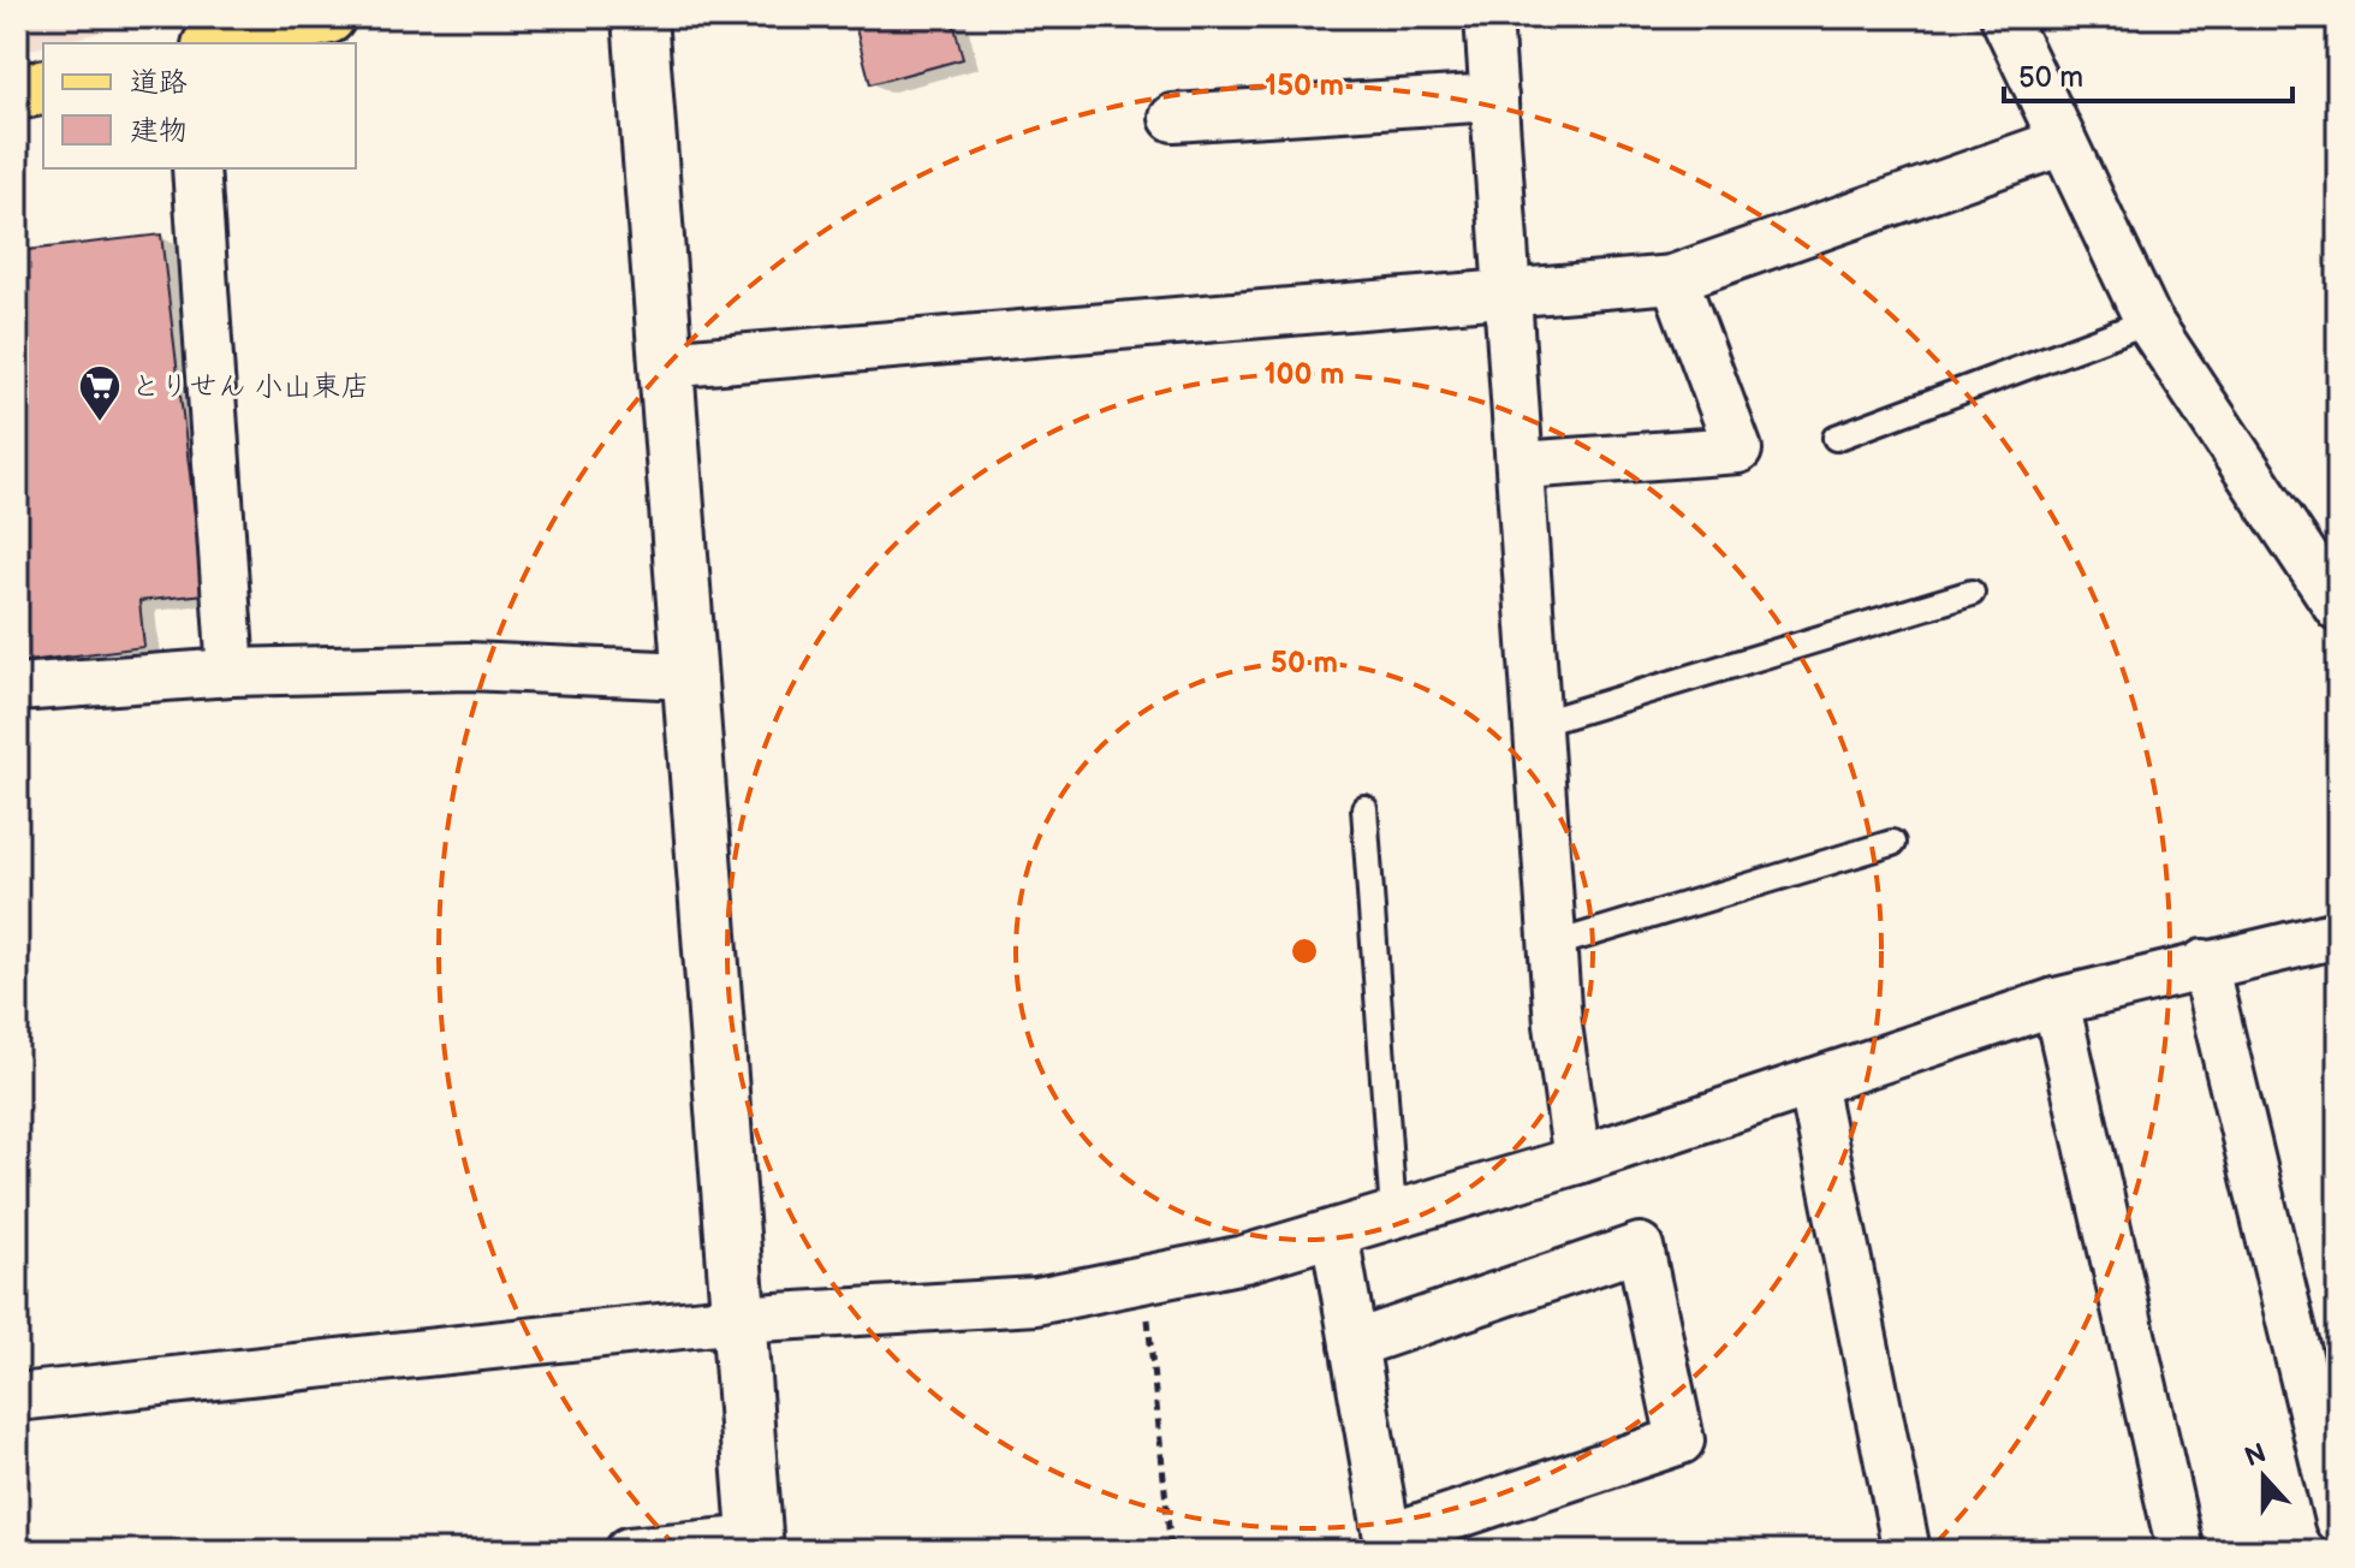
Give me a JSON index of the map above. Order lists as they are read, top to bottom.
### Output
{
  "places": {
    "supermarket": ["とりせん 小山東店"]
  },
  "legend": ["道路", "建物"],
  "scale_bar": "50 m",
  "north": "top",
  "rings": ["150 m", "100 m", "50 m"]
}
